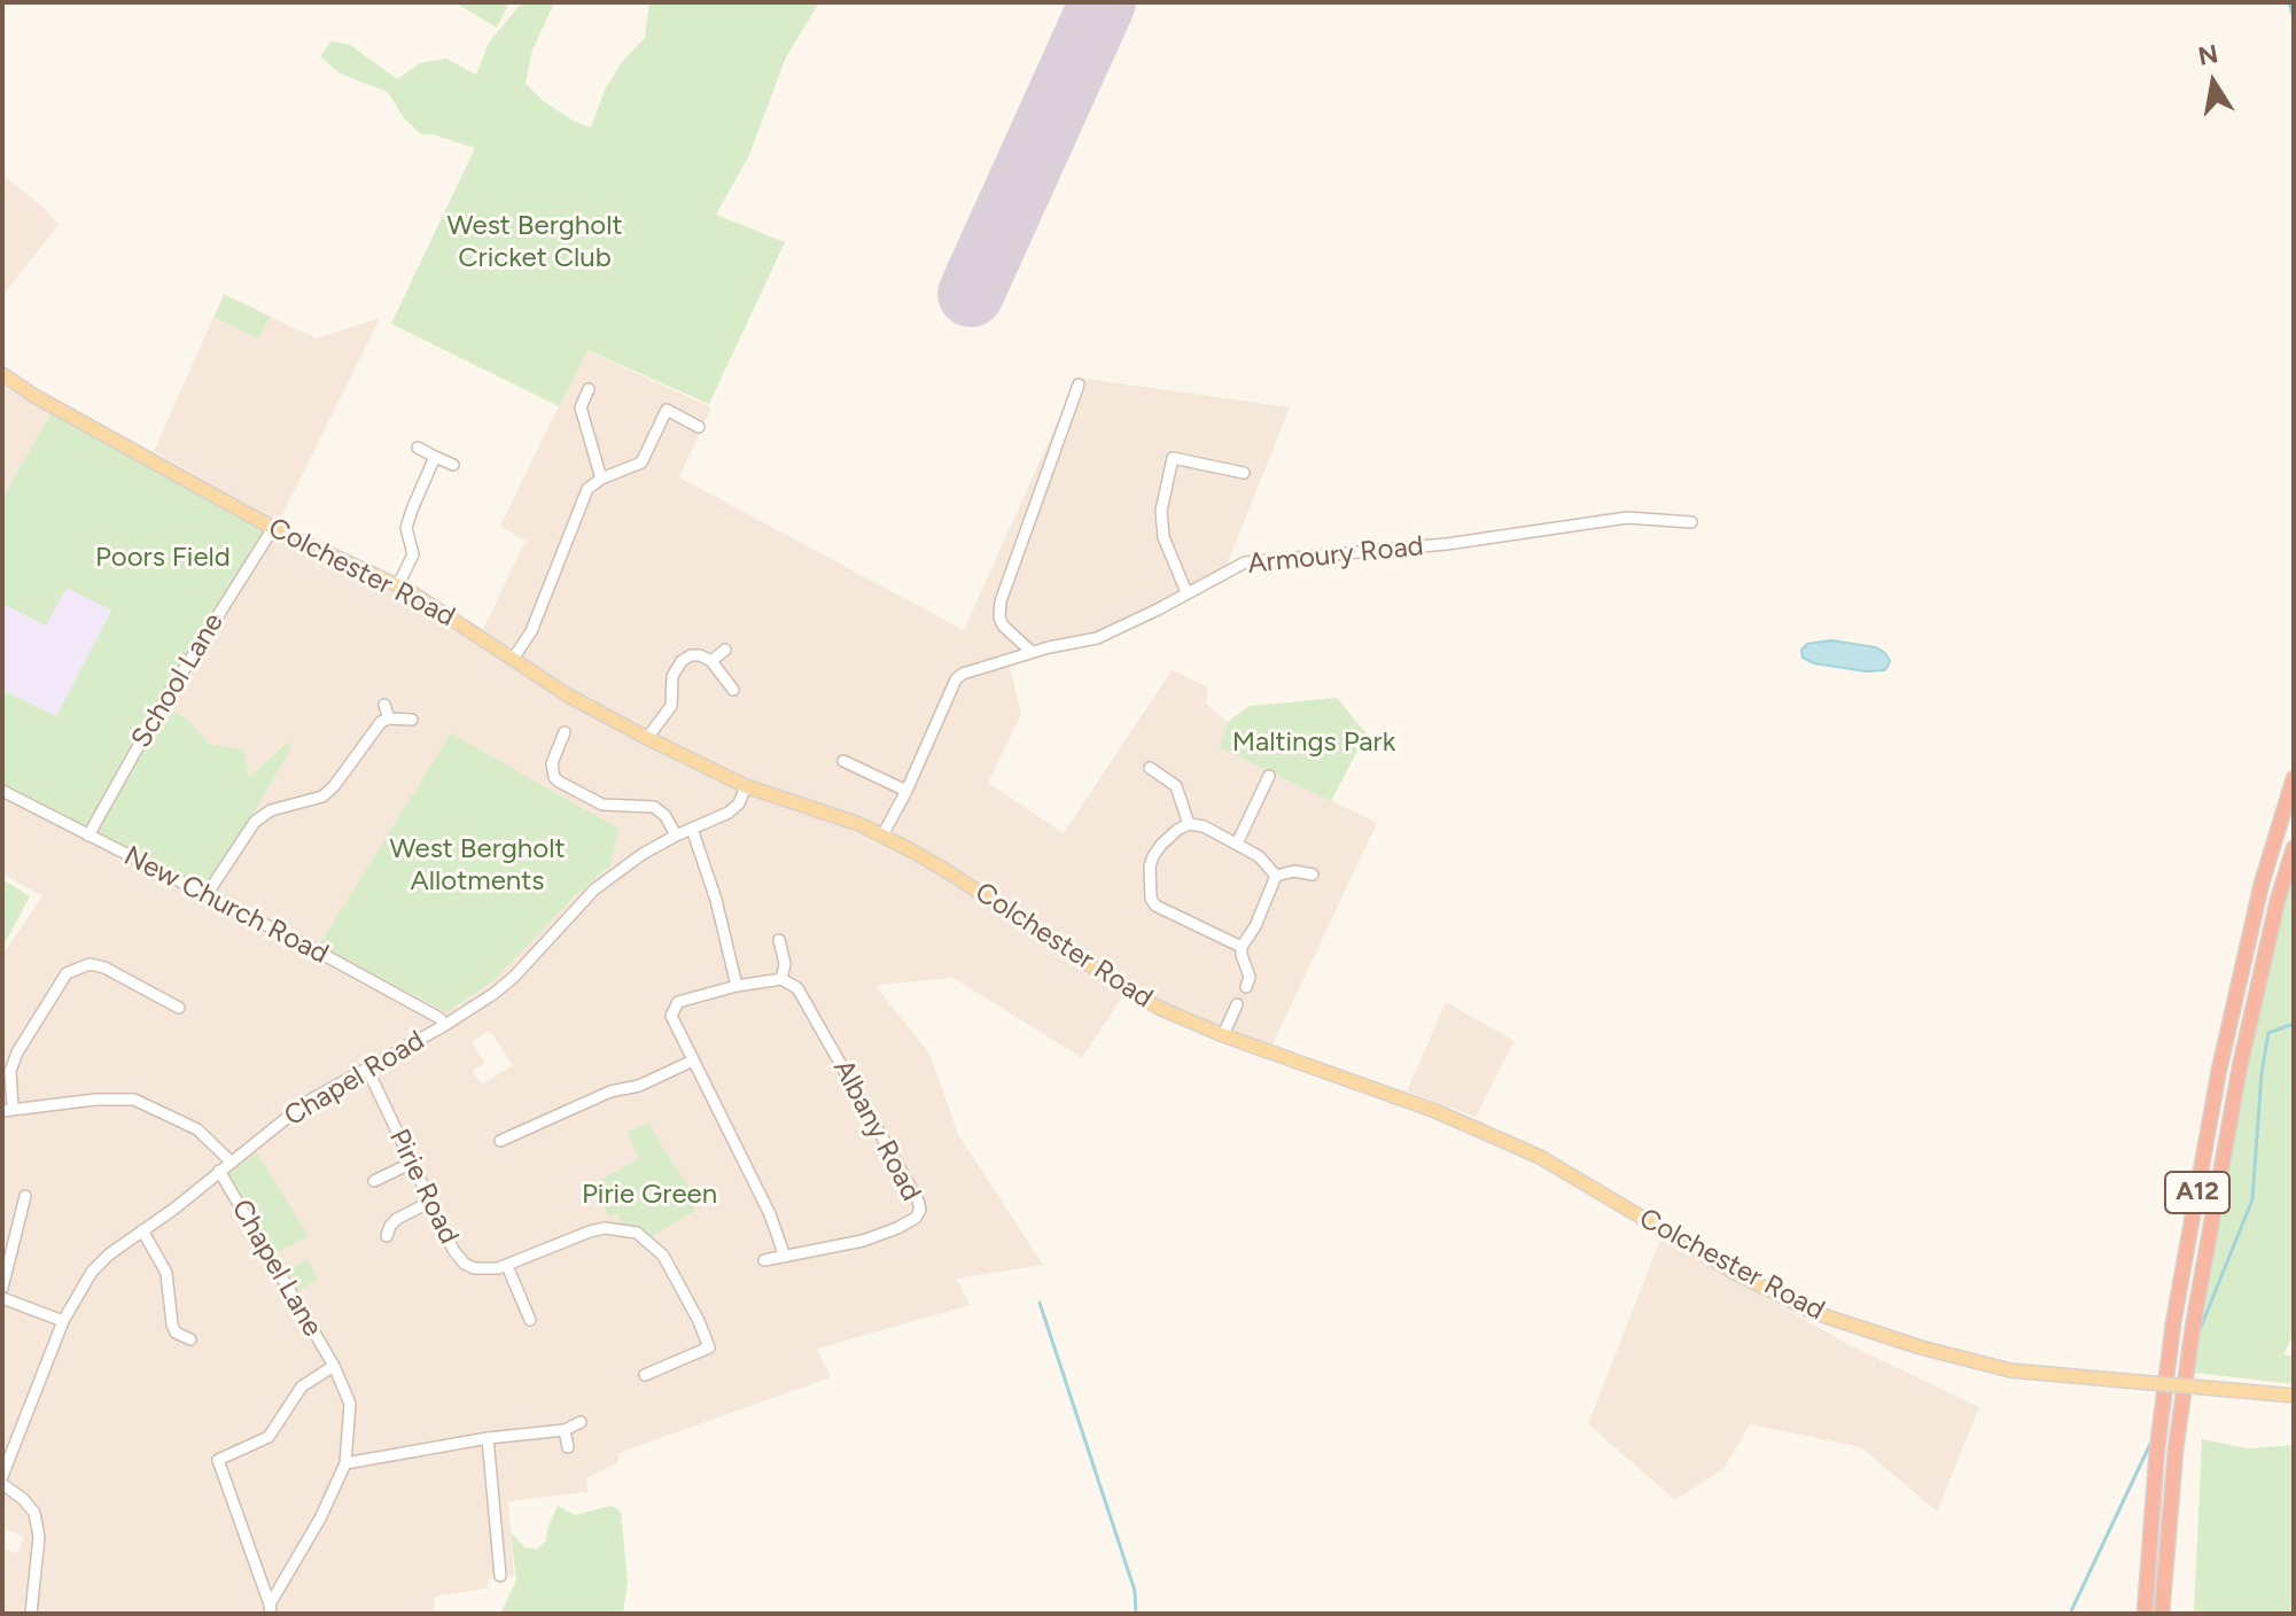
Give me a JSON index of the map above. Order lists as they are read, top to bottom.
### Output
{
  "streets": {
    "highway": ["A12"],
    "main road": ["Colchester Road"],
    "street": [
      "Armoury Road",
      "School Lane",
      "New Church Road",
      "Chapel Road",
      "Albany Road",
      "Pirie Road",
      "Chapel Lane"
    ]
  },
  "crossings": [
    ["Armoury Road", "Colchester Road"],
    ["Colchester Road", "School Lane"],
    ["Colchester Road", "Chapel Road"],
    ["School Lane", "New Church Road"],
    ["New Church Road", "Chapel Road"],
    ["Chapel Road", "Pirie Road"],
    ["Chapel Road", "Chapel Lane"]
  ],
  "parks": [
    "West Bergholt Cricket Club",
    "Poors Field",
    "Maltings Park",
    "West Bergholt Allotments",
    "Pirie Green"
  ],
  "north": "top"
}
